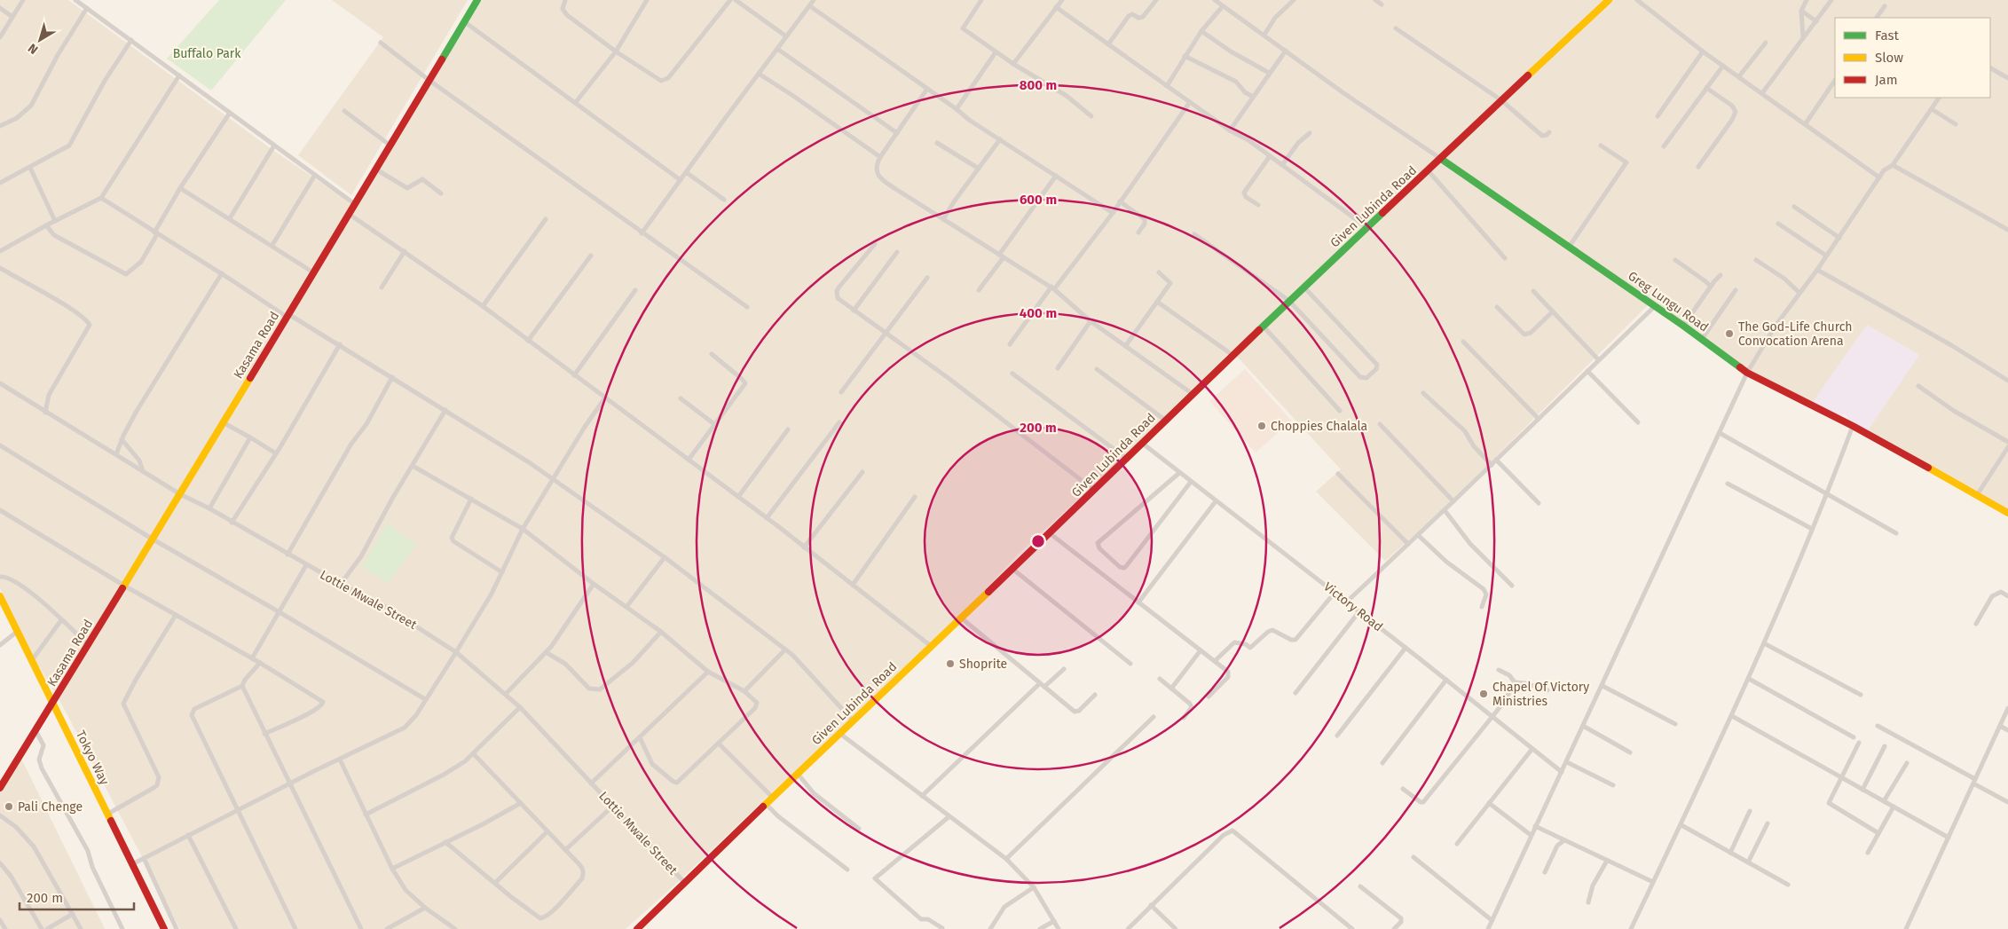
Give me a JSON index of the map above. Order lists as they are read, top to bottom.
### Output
{
  "streets": {
    "street": [
      "Given Lubinda Road",
      "Greg Lungu Road",
      "Kasama Road",
      "Lottie Mwale Street",
      "Victory Road",
      "Tokyo Way"
    ]
  },
  "crossings": [
    ["Given Lubinda Road", "Greg Lungu Road"],
    ["Given Lubinda Road", "Lottie Mwale Street"],
    ["Given Lubinda Road", "Victory Road"],
    ["Kasama Road", "Lottie Mwale Street"],
    ["Kasama Road", "Tokyo Way"]
  ],
  "parks": ["Buffalo Park"],
  "places": [
    "The God-Life Church Convocation Arena",
    "Choppies Chalala",
    "Shoprite",
    "Chapel Of Victory Ministries",
    "Pali Chenge"
  ],
  "legend": ["Fast", "Slow", "Jam"],
  "scale_bar": "200 m",
  "north": "bottom left",
  "rings": [
    "800 m",
    "600 m",
    "400 m",
    "200 m"
  ]
}
